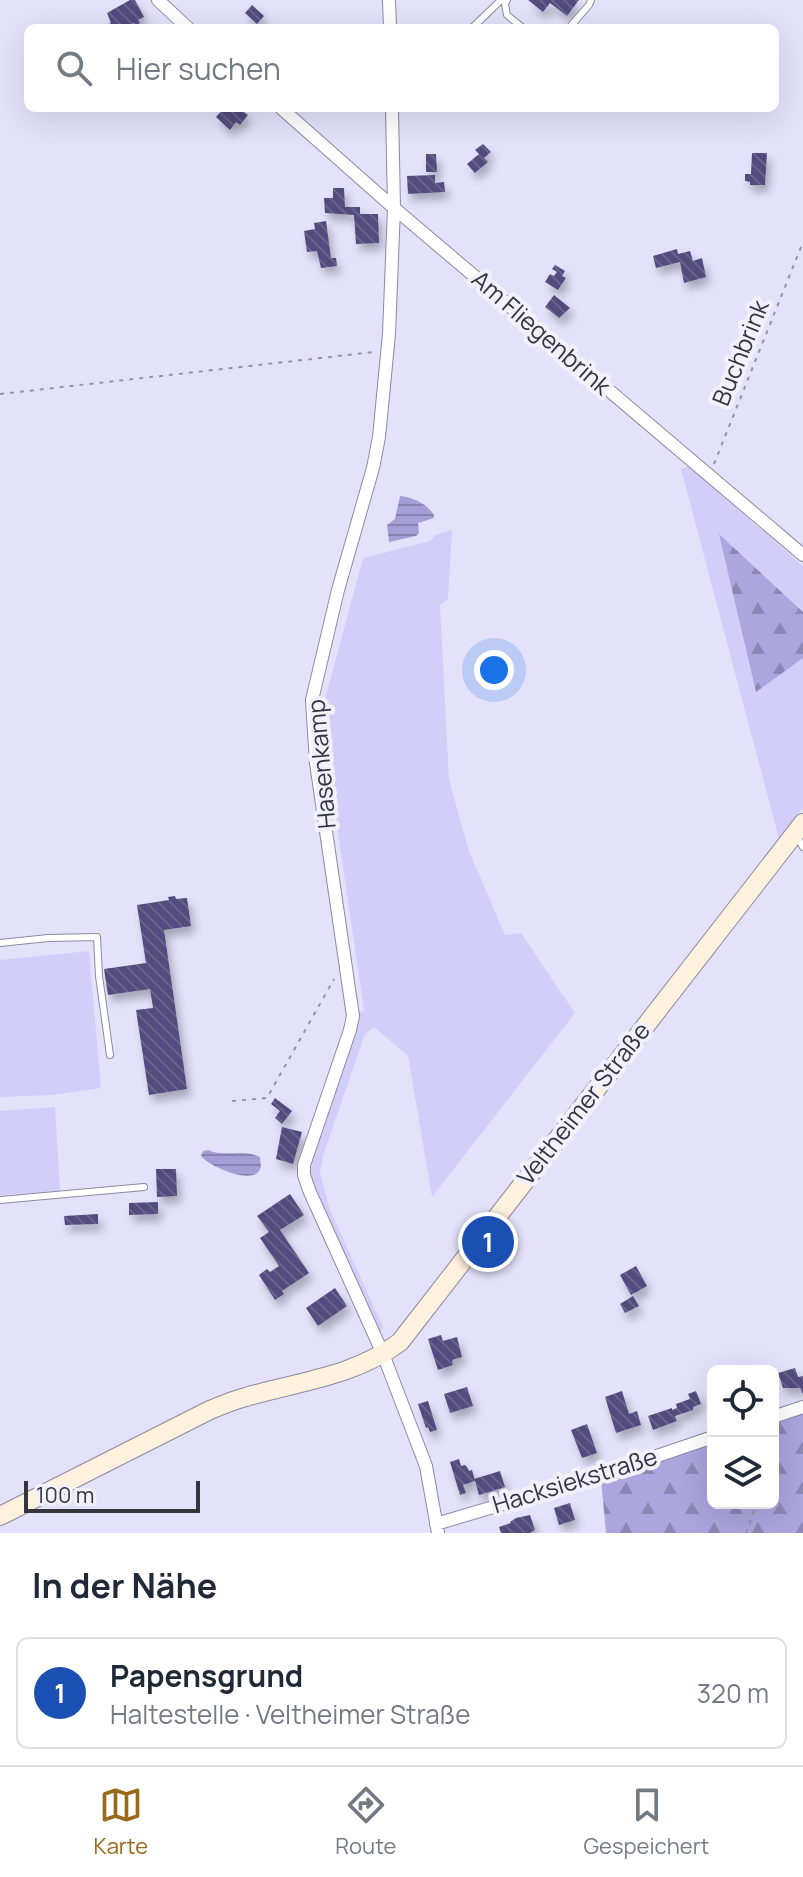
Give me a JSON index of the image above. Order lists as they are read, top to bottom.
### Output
{
  "streets": {
    "main road": ["Veltheimer Straße"],
    "street": ["Am Fliegenbrink", "Hasenkamp", "Hacksiekstraße"],
    "path": ["Buchbrink"]
  },
  "crossings": [
    ["Am Fliegenbrink", "Buchbrink"],
    ["Am Fliegenbrink", "Hasenkamp"],
    ["Hasenkamp", "Veltheimer Straße"],
    ["Hasenkamp", "Hacksiekstraße"]
  ],
  "scale_bar": "100 m",
  "page": {
    "search": "Hier suchen",
    "pins": "1",
    "scale": "100 m",
    "heading": "In der Nähe",
    "list": [
      {
        "mark": "1",
        "name": "Papensgrund",
        "note": "Haltestelle · Veltheimer Straße",
        "value": "320 m"
      }
    ],
    "nav": ["Karte", "Route", "Gespeichert"]
  }
}
